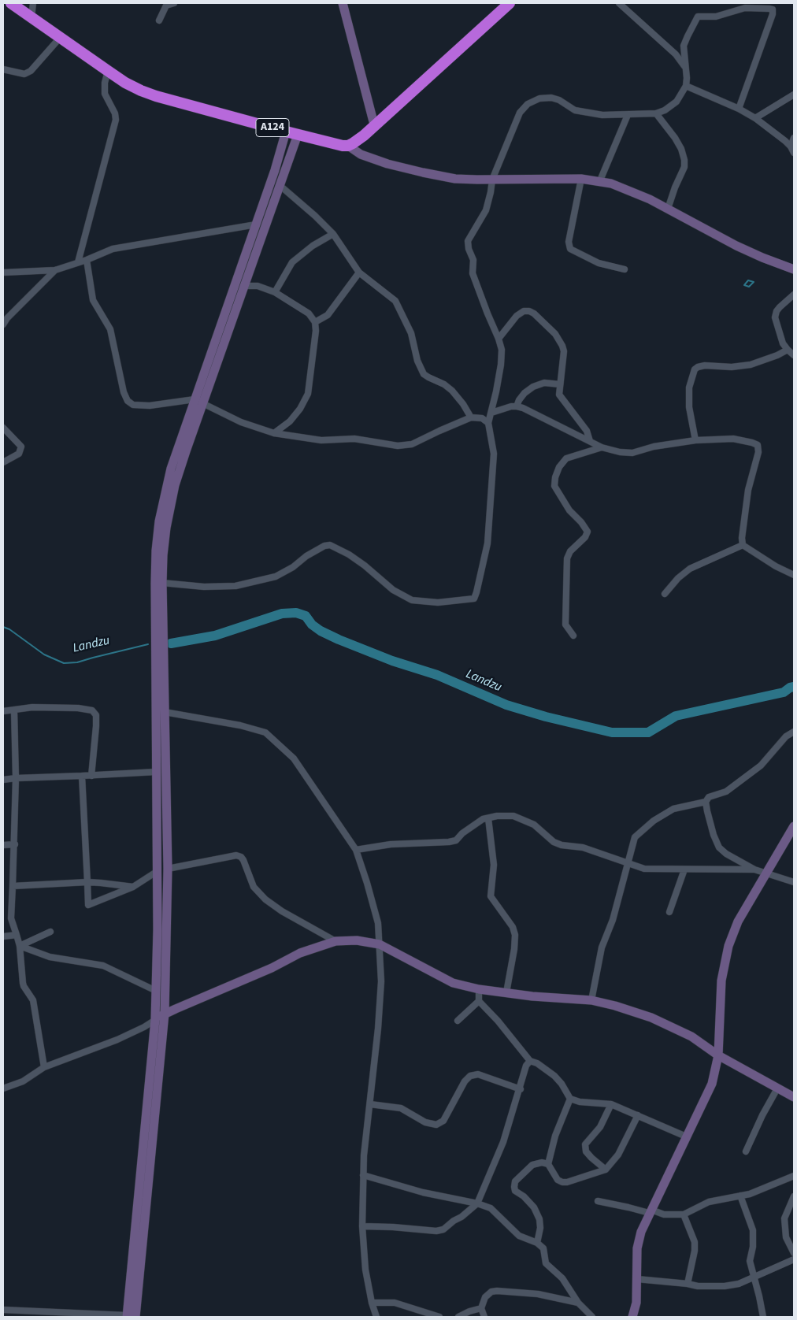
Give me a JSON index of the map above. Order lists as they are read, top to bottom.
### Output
{
  "streets": {
    "highway": ["A124"]
  },
  "water": ["Landzu"]
}
